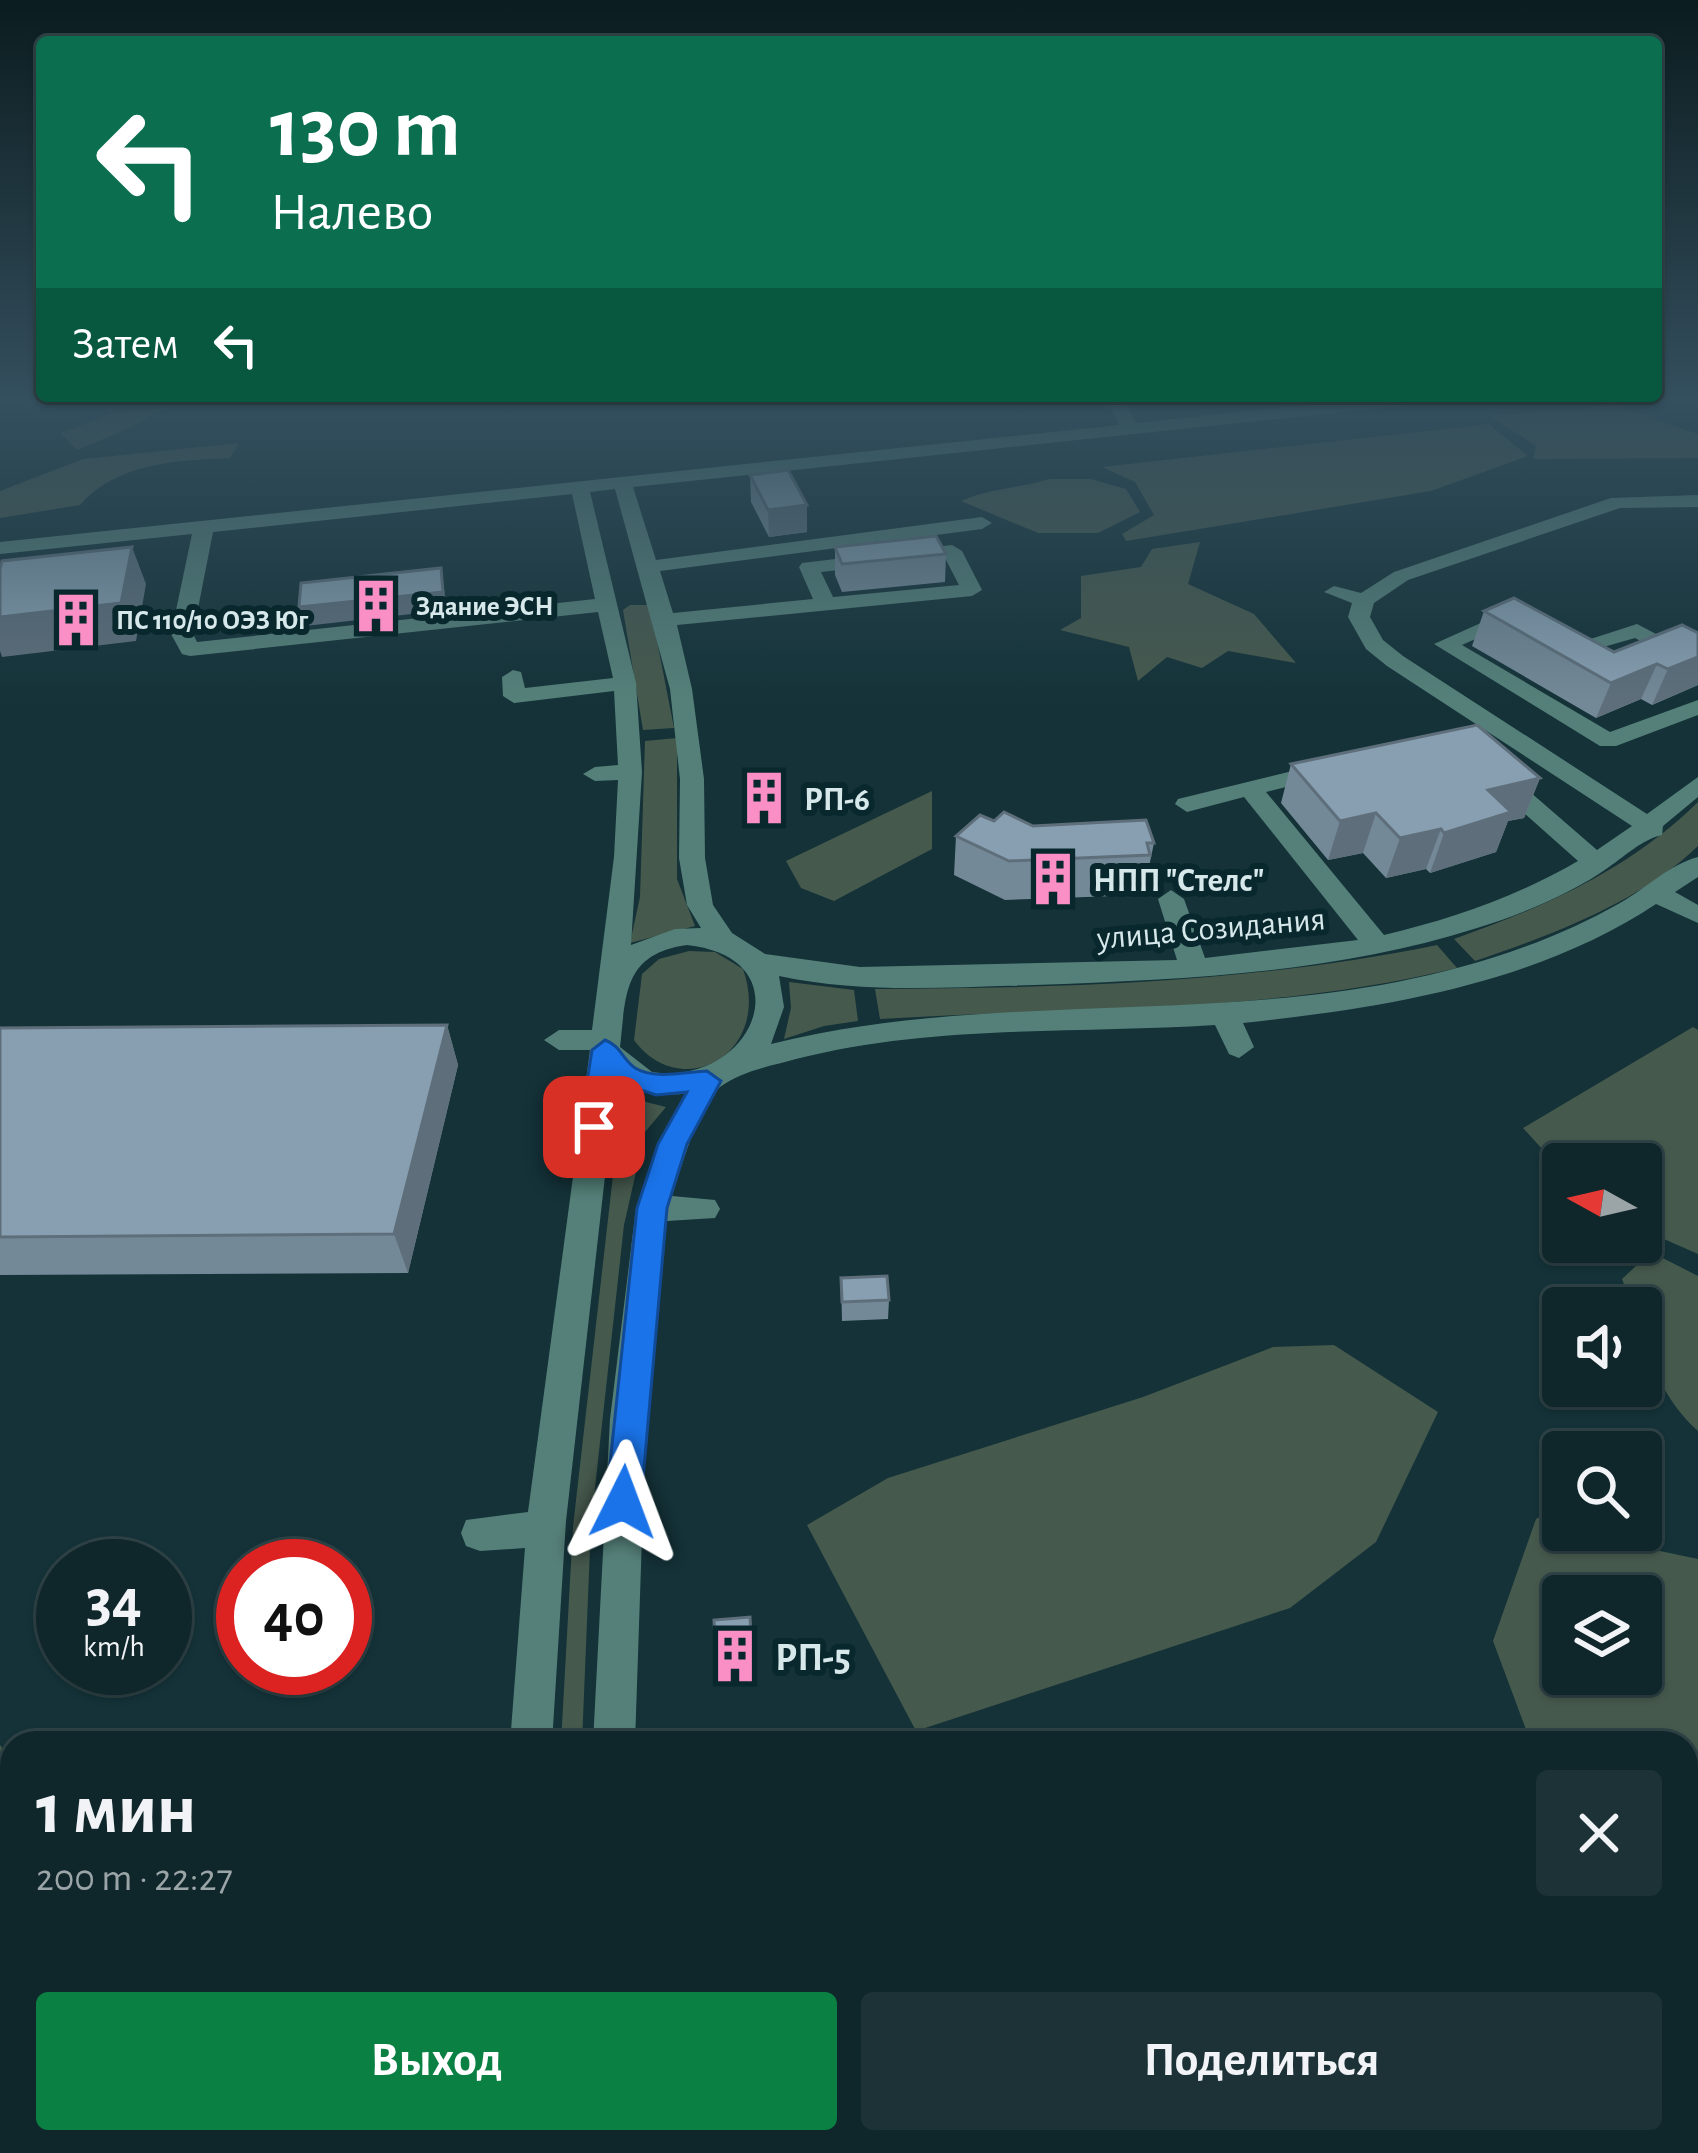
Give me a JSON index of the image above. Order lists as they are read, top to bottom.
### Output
{
  "streets": {
    "street": ["улица Созидания"]
  },
  "places": {
    "building": [
      "Здание ЭСН",
      "ПС 110/10 ОЭЗ Юг",
      "РП-6",
      "НПП \"Стелс\"",
      "РП-5"
    ]
  },
  "north": "left",
  "page": {
    "turn": ["130 m", "Налево"],
    "then": "Затем",
    "speed": "34 km/h",
    "limit": "40",
    "heading": ["1 мин", "200 m · 22:27"],
    "buttons": ["Выход", "Поделиться"]
  }
}
